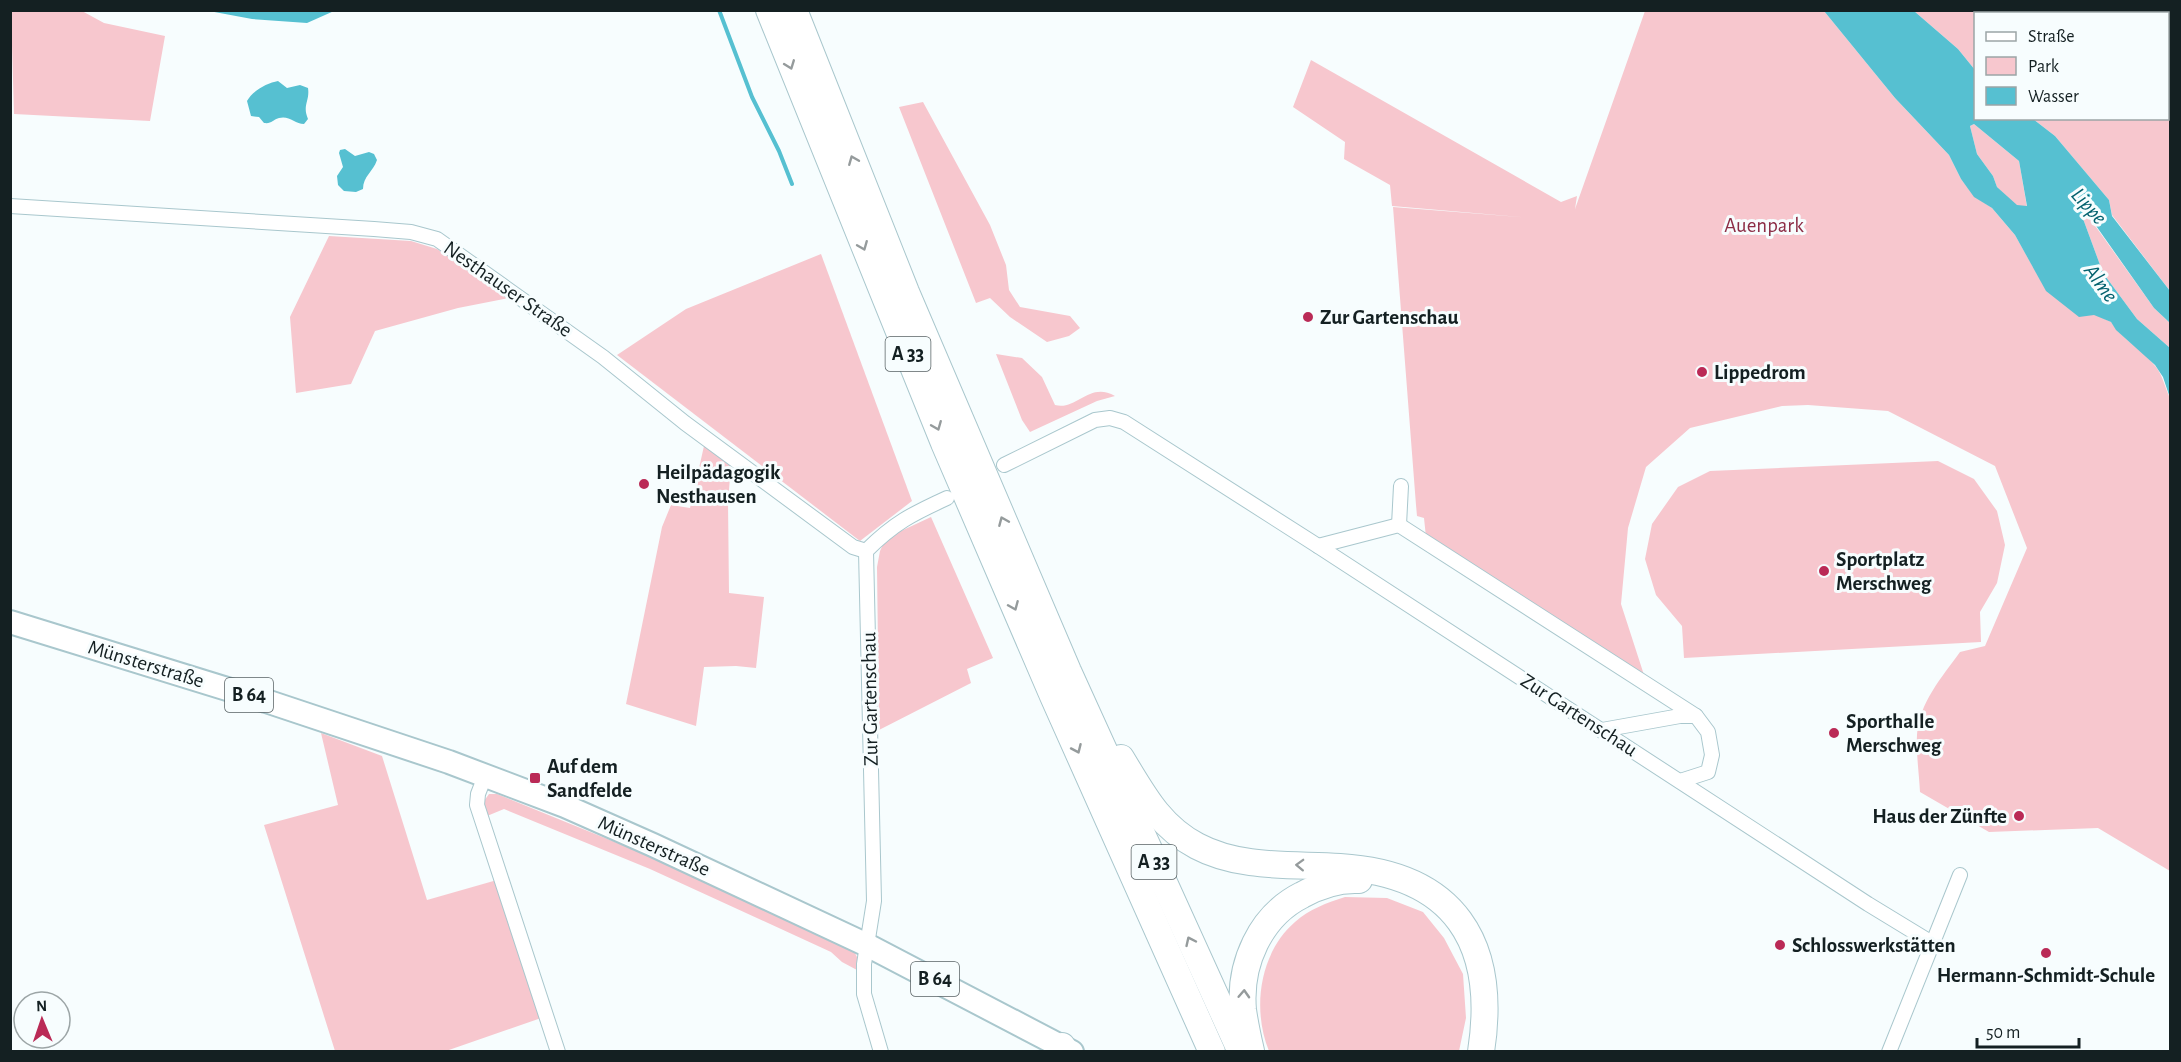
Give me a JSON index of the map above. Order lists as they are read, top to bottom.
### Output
{
  "streets": {
    "highway": ["A 33"],
    "main road": ["Münsterstraße", "B 64"],
    "street": ["Nesthauser Straße", "Zur Gartenschau"]
  },
  "crossings": [
    ["Nesthauser Straße", "Zur Gartenschau"],
    ["Münsterstraße", "Zur Gartenschau"]
  ],
  "water": ["Lippe", "Alme"],
  "parks": ["Auenpark"],
  "places": {
    "other": [
      "Zur Gartenschau",
      "Lippedrom",
      "Heilpädagogik Nesthausen",
      "Sportplatz Merschweg",
      "Sporthalle Merschweg",
      "Haus der Zünfte",
      "Schlosswerkstätten",
      "Hermann-Schmidt-Schule"
    ],
    "transit": ["Auf dem Sandfelde"]
  },
  "legend": ["Straße", "Park", "Wasser"],
  "scale_bar": "50 m",
  "north": "top"
}
